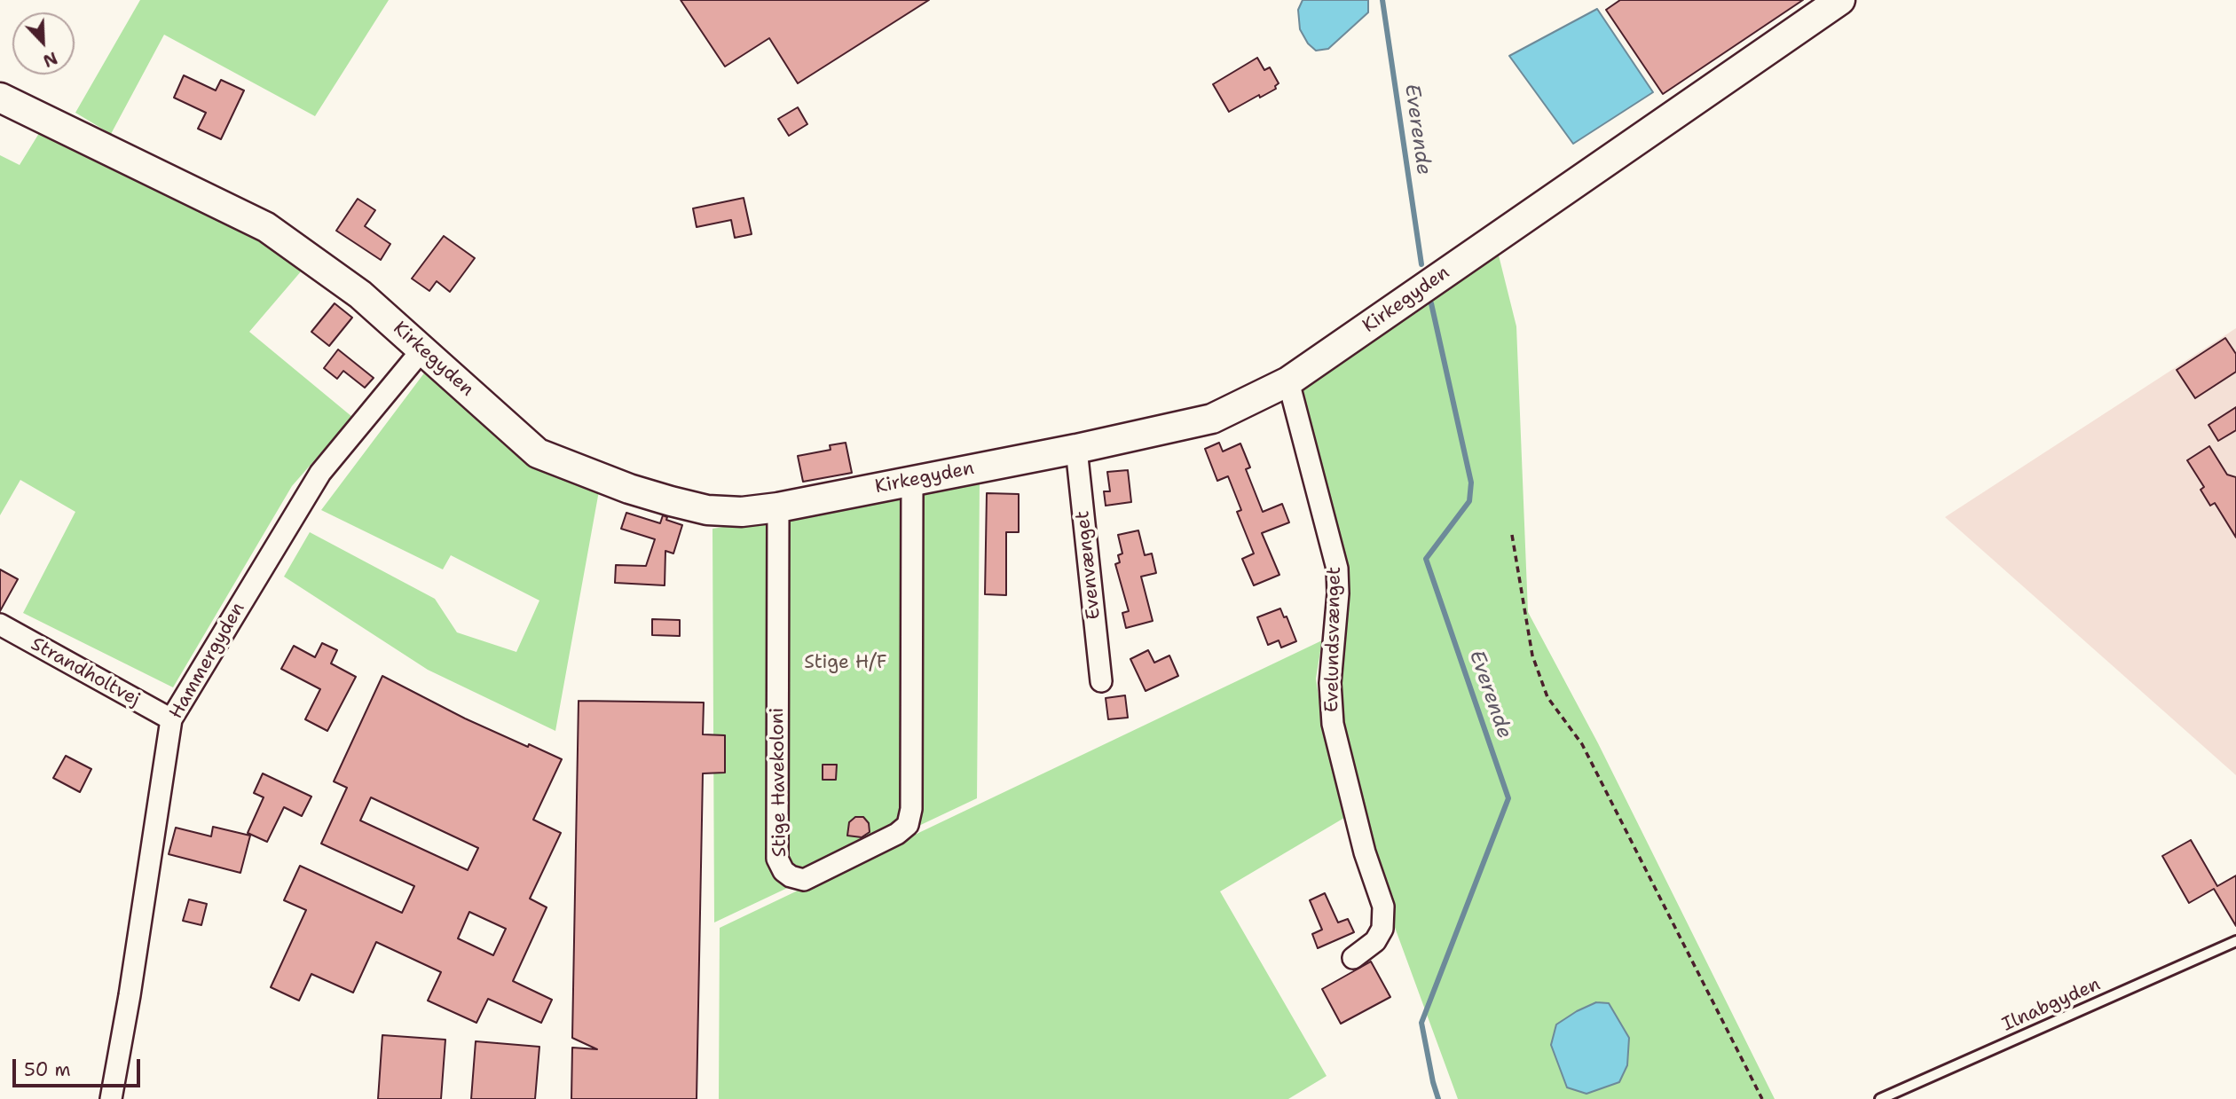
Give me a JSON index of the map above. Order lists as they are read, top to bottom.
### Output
{
  "streets": {
    "street": [
      "Kirkegyden",
      "Evenvænget",
      "Evelundsvænget",
      "Hammergyden",
      "Strandholtvej",
      "Stige Havekoloni"
    ],
    "lane": ["Ilnabgyden"]
  },
  "crossings": [
    ["Kirkegyden", "Evenvænget"],
    ["Kirkegyden", "Evelundsvænget"],
    ["Kirkegyden", "Hammergyden"],
    ["Kirkegyden", "Stige Havekoloni"],
    ["Hammergyden", "Strandholtvej"]
  ],
  "water": ["Everende"],
  "parks": ["Stige H/F"],
  "scale_bar": "50 m",
  "north": "bottom right"
}
